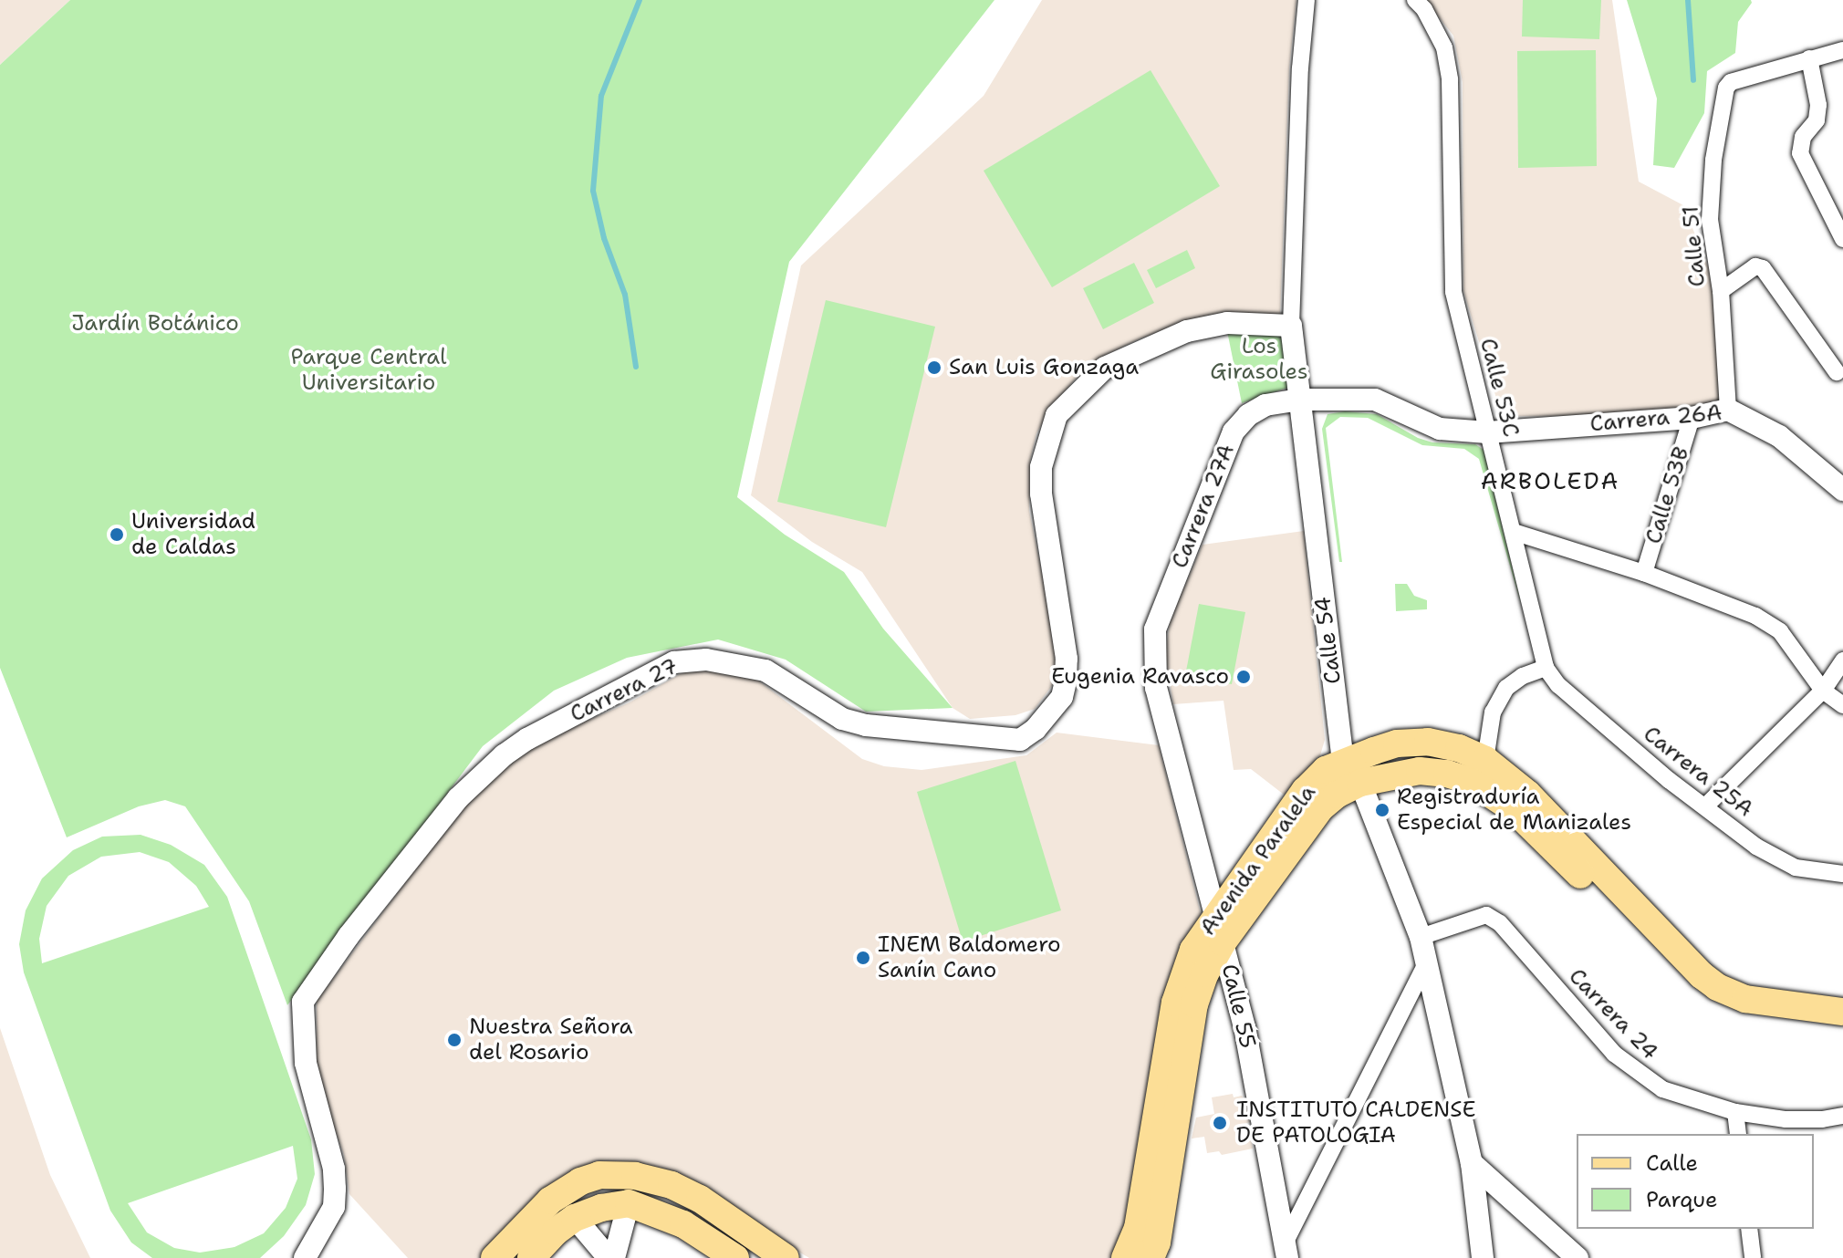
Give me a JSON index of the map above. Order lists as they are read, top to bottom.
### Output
{
  "streets": {
    "main road": ["Avenida Paralela"],
    "street": [
      "Calle 51",
      "Calle 53C",
      "Carrera 26A",
      "Calle 53B",
      "Carrera 27A",
      "Calle 54",
      "Carrera 27",
      "Carrera 25A",
      "Calle 55",
      "Carrera 24"
    ]
  },
  "crossings": [
    ["Calle 51", "Carrera 26A"],
    ["Calle 53C", "Carrera 26A"],
    ["Calle 53C", "Carrera 27A"],
    ["Calle 53C", "Carrera 25A"],
    ["Carrera 26A", "Calle 53B"],
    ["Carrera 26A", "Carrera 27A"],
    ["Carrera 27A", "Calle 54"],
    ["Carrera 27A", "Calle 55"],
    ["Calle 54", "Carrera 27"],
    ["Calle 54", "Avenida Paralela"],
    ["Avenida Paralela", "Calle 55"]
  ],
  "districts": ["ARBOLEDA"],
  "parks": ["Jardín Botánico", "Los Girasoles", "Parque Central Universitario"],
  "places": [
    "San Luis Gonzaga",
    "Universidad de Caldas",
    "Eugenia Ravasco",
    "Registraduría Especial de Manizales",
    "INEM Baldomero Sanín Cano",
    "Nuestra Señora del Rosario",
    "INSTITUTO CALDENSE DE PATOLOGIA"
  ],
  "legend": ["Calle", "Parque"]
}
